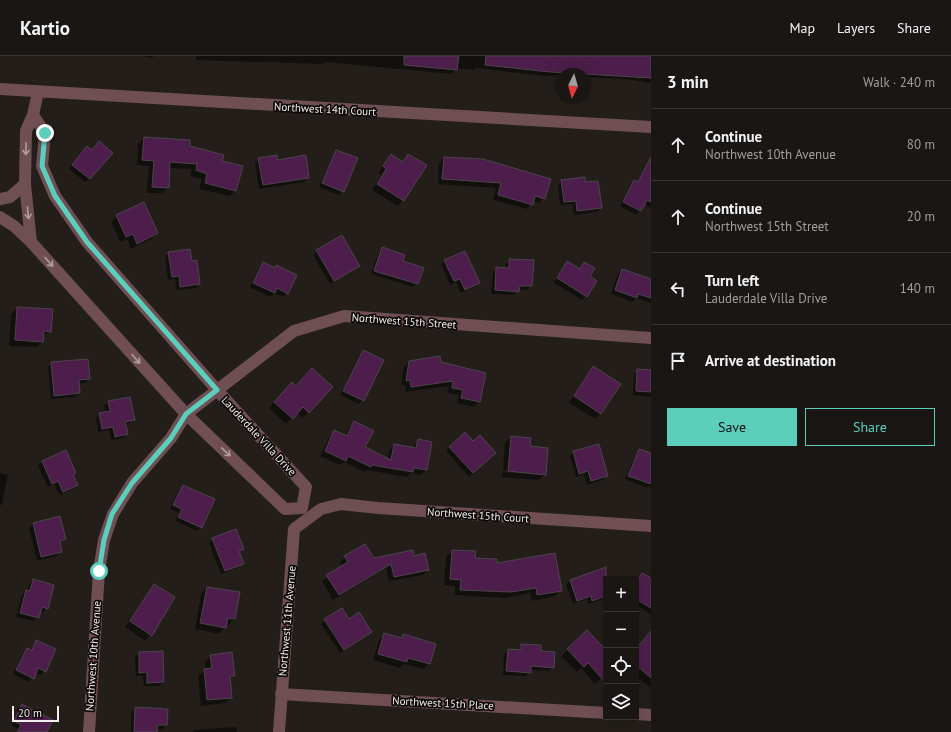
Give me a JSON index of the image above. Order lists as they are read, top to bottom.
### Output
{
  "streets": {
    "street": [
      "Northwest 14th Court",
      "Northwest 15th Street",
      "Lauderdale Villa Drive",
      "Northwest 15th Court",
      "Northwest 11th Avenue",
      "Northwest 10th Avenue",
      "Northwest 15th Place"
    ]
  },
  "crossings": [
    ["Northwest 15th Street", "Lauderdale Villa Drive"],
    ["Northwest 15th Street", "Northwest 10th Avenue"],
    ["Lauderdale Villa Drive", "Northwest 15th Court"],
    ["Lauderdale Villa Drive", "Northwest 11th Avenue"],
    ["Northwest 15th Court", "Northwest 11th Avenue"],
    ["Northwest 11th Avenue", "Northwest 15th Place"]
  ],
  "scale_bar": "20 m",
  "north": "bottom",
  "page": {
    "header": "Kartio",
    "nav": ["Map", "Layers", "Share"],
    "heading": ["3 min", "Walk · 240 m"],
    "list": [
      ["Continue", "Northwest 10th Avenue", "80 m"],
      ["Continue", "Northwest 15th Street", "20 m"],
      ["Turn left", "Lauderdale Villa Drive", "140 m"],
      "Arrive at destination"
    ],
    "buttons": ["Save", "Share"],
    "map_buttons": ["+", "−"],
    "scale": "20 m"
  }
}
